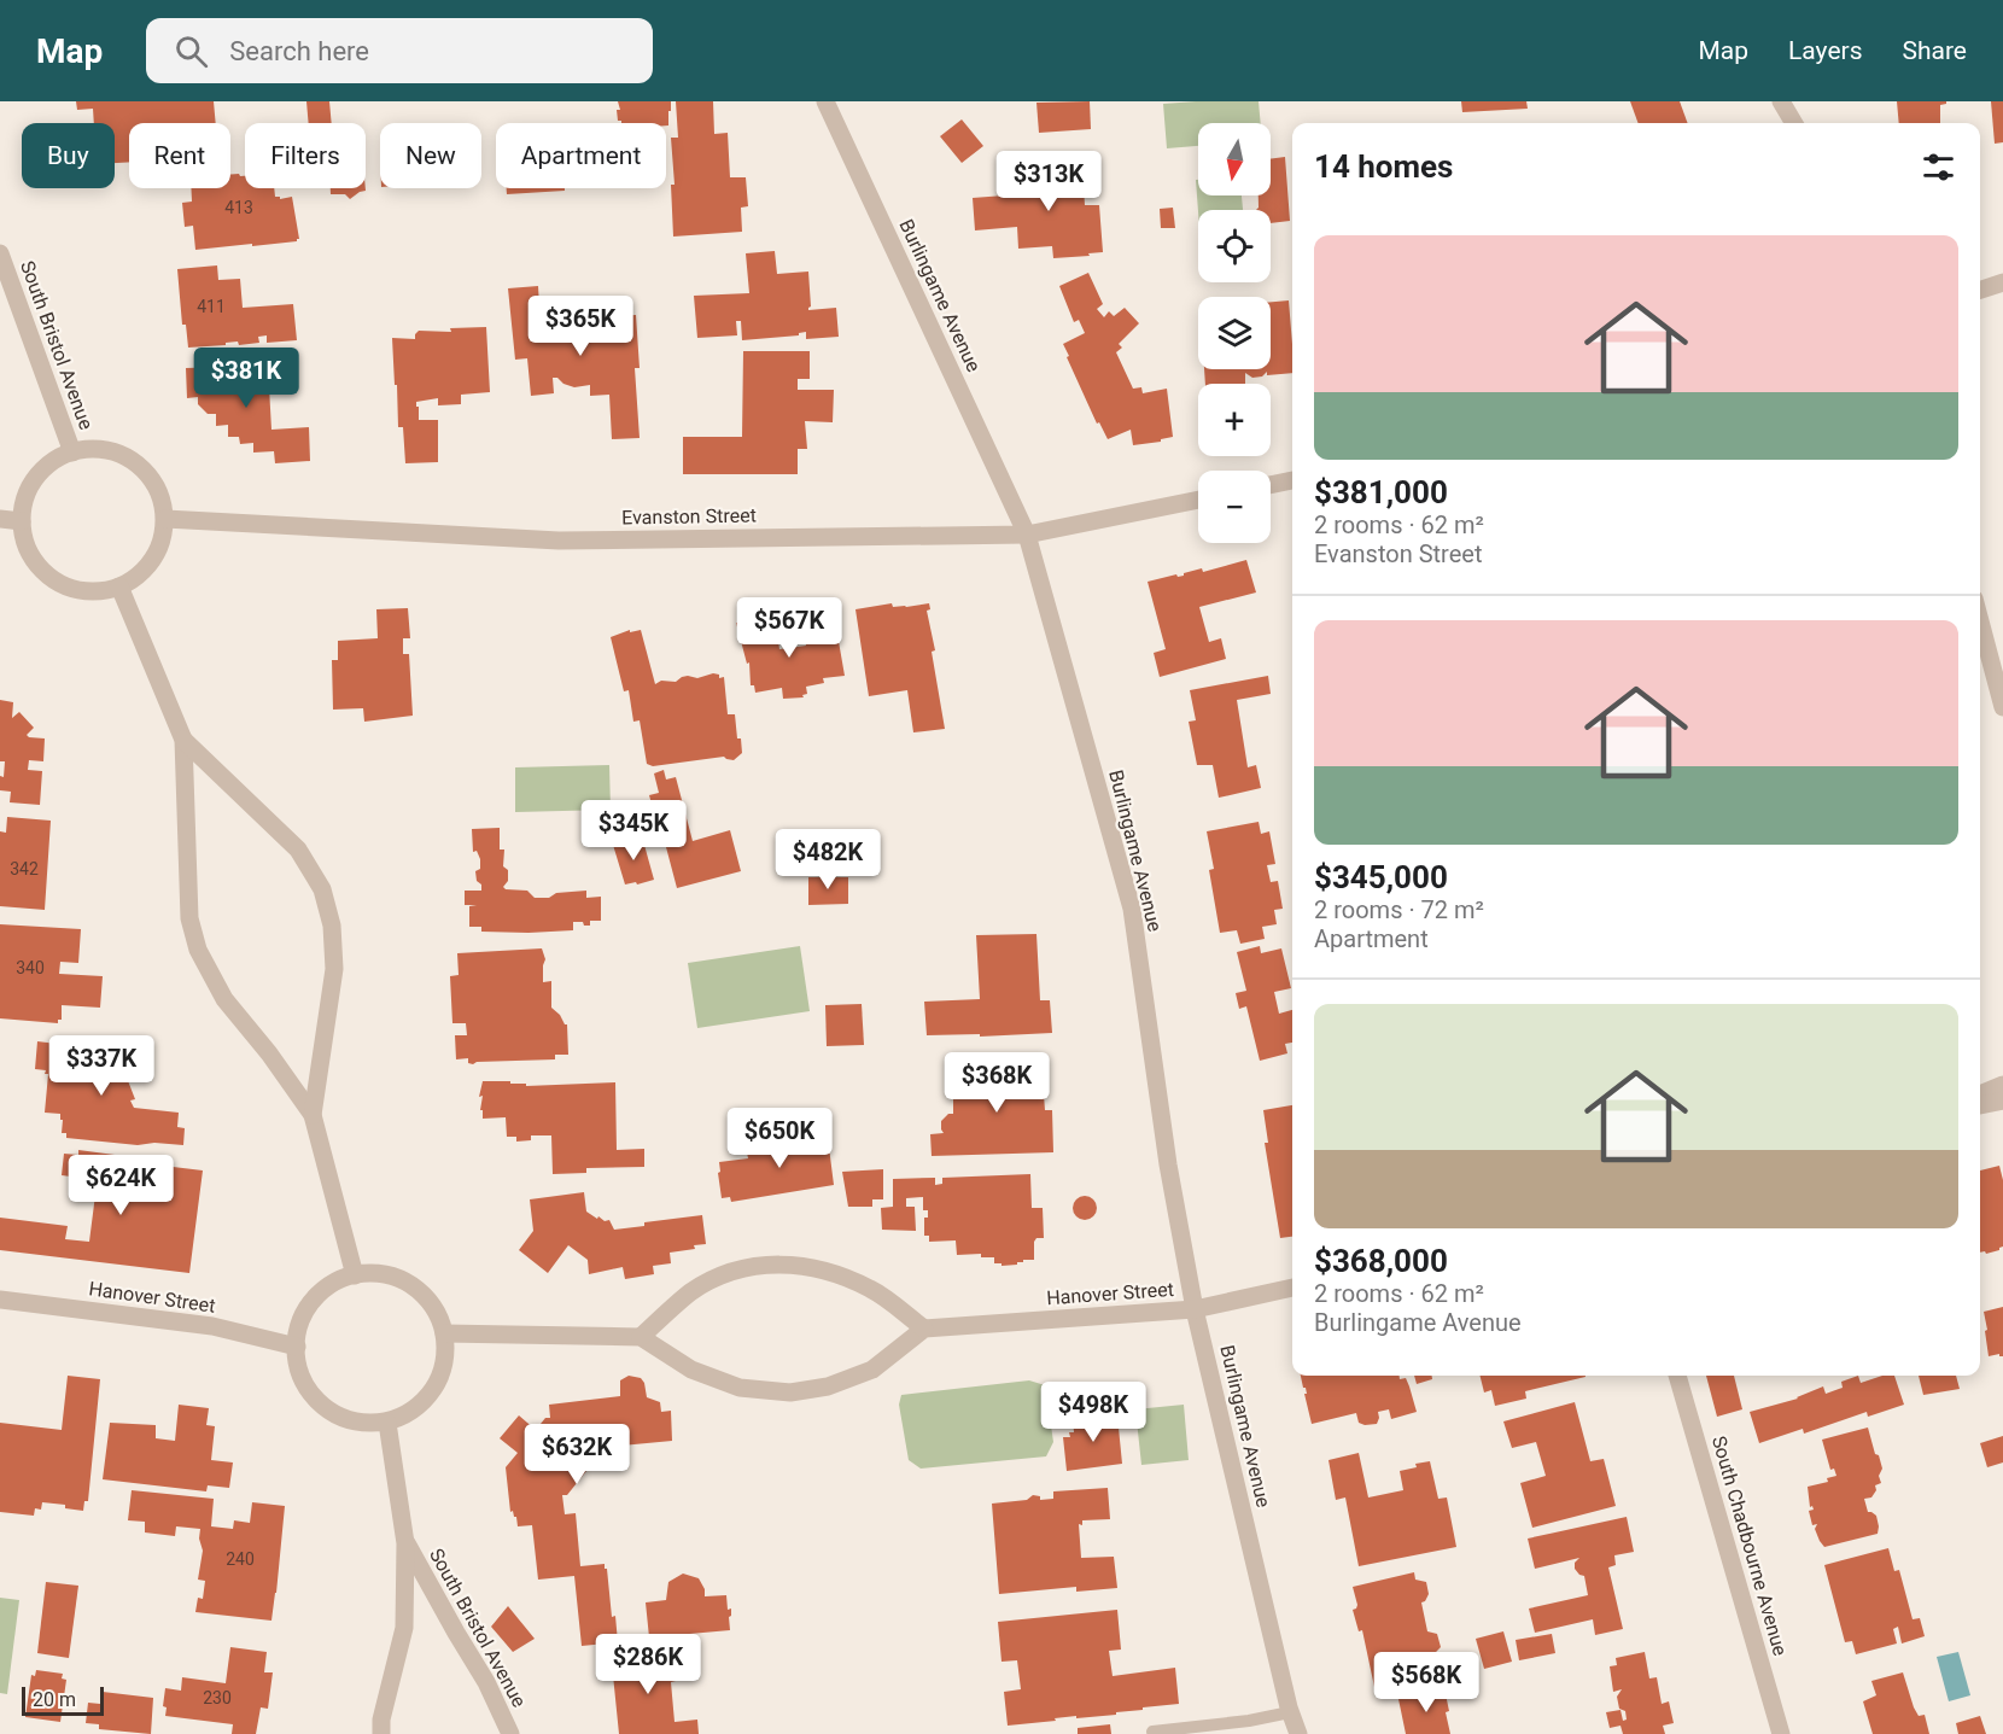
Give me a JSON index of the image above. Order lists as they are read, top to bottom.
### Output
{
  "streets": {
    "street": [
      "Burlingame Avenue",
      "South Bristol Avenue",
      "Evanston Street",
      "Hanover Street",
      "South Chadbourne Avenue"
    ]
  },
  "crossings": [
    ["Burlingame Avenue", "Evanston Street"],
    ["Burlingame Avenue", "Hanover Street"],
    ["South Bristol Avenue", "Evanston Street"],
    ["South Bristol Avenue", "Hanover Street"]
  ],
  "house_numbers": [
    "413",
    "411",
    "342",
    "340",
    "240",
    "230"
  ],
  "scale_bar": "20 m",
  "north": "bottom",
  "page": {
    "header": "Map",
    "search": "Search here",
    "nav": ["Map", "Layers", "Share"],
    "map_buttons": ["+", "−"],
    "chip": [
      "Buy",
      "Rent",
      "Filters",
      "New",
      "Apartment"
    ],
    "heading": "14 homes",
    "price": [
      "$313K",
      "$365K",
      "$381K",
      "$567K",
      "$345K",
      "$482K",
      "$337K",
      "$368K",
      "$650K",
      "$624K",
      "$498K",
      "$632K",
      "$286K",
      "$568K"
    ],
    "list": [
      {
        "name": "$381,000",
        "note": "2 rooms · 62 m² · Evanston Street"
      },
      {
        "name": "$345,000",
        "note": "2 rooms · 72 m² · Apartment"
      },
      {
        "name": "$368,000",
        "note": "2 rooms · 62 m² · Burlingame Avenue"
      }
    ],
    "scale": "20 m"
  }
}
